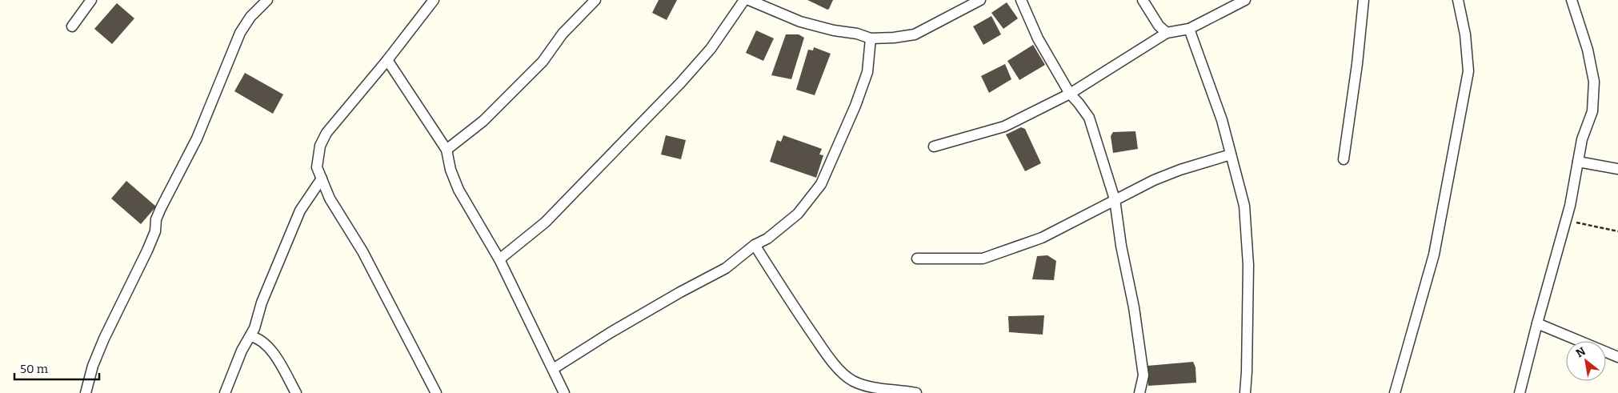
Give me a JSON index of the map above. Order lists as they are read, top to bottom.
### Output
{
  "scale_bar": "50 m",
  "north": "top left"
}
